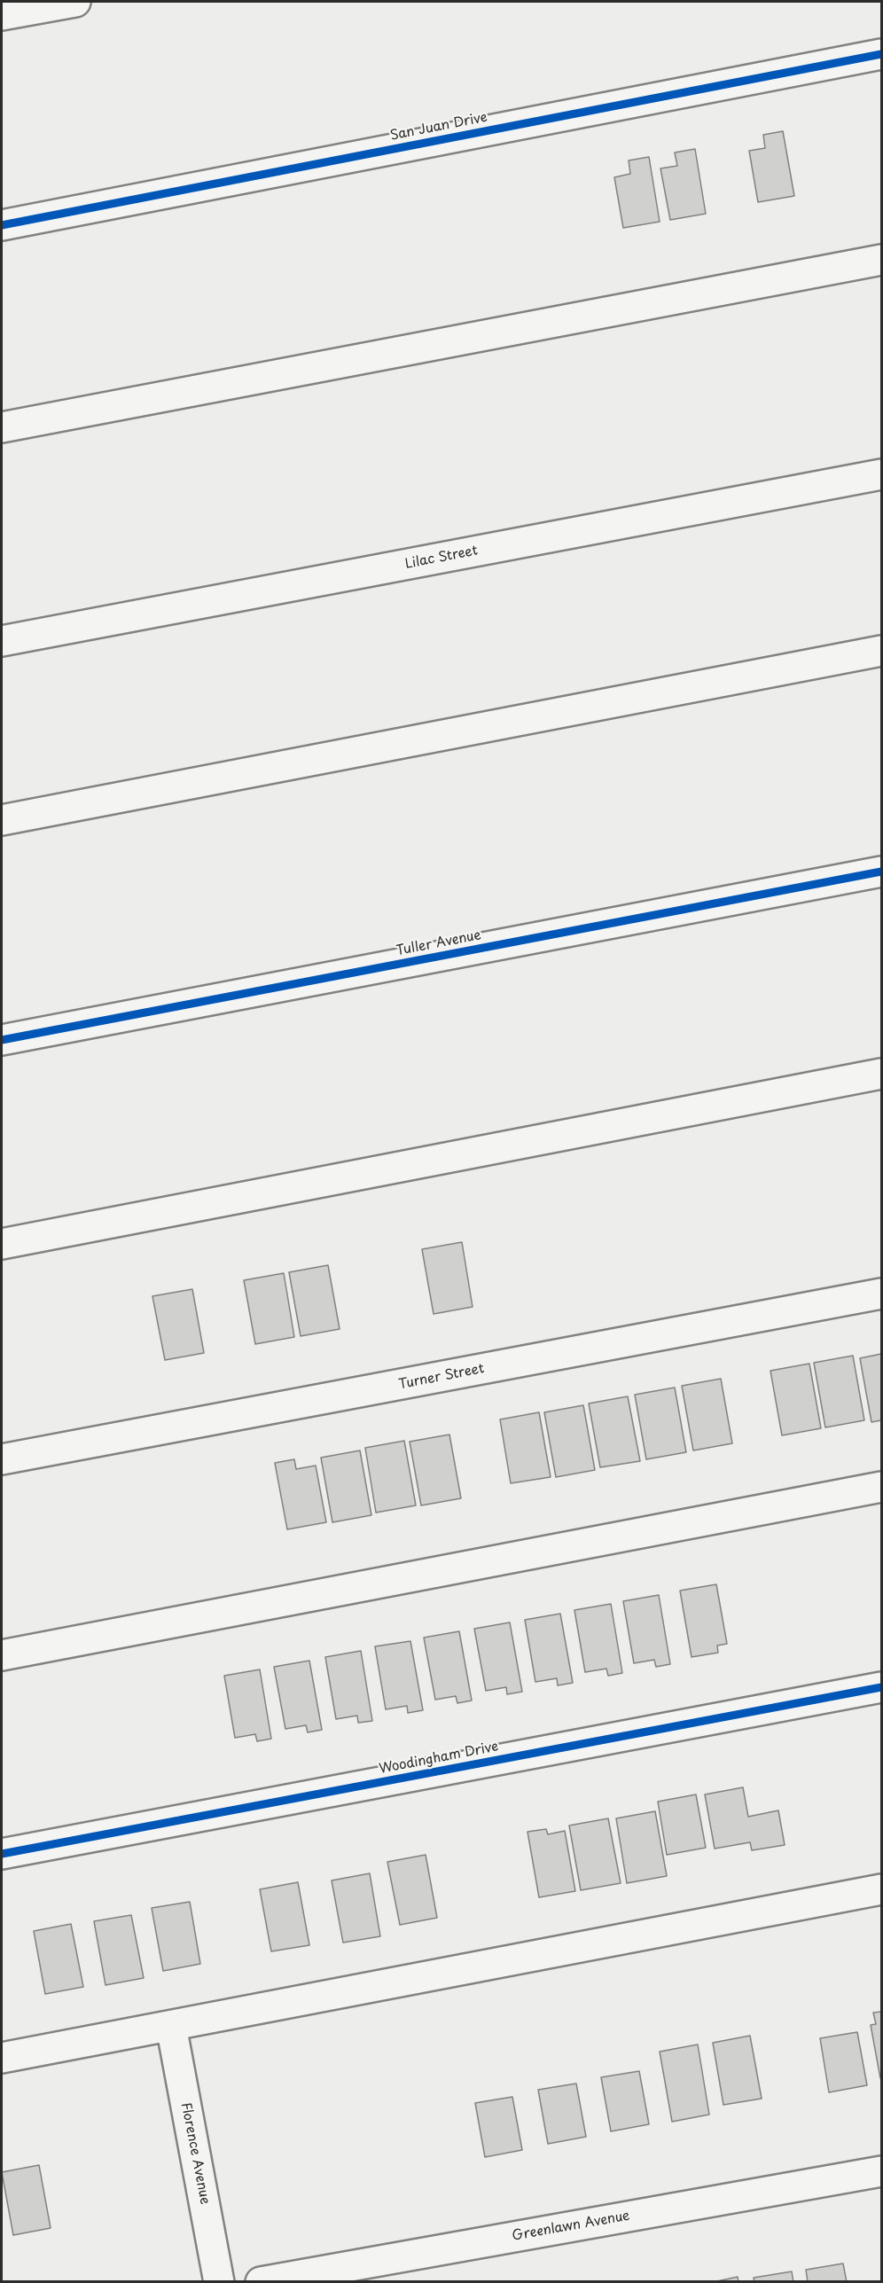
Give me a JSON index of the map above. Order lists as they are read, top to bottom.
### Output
{
  "streets": {
    "street": [
      "San Juan Drive",
      "Lilac Street",
      "Tuller Avenue",
      "Turner Street",
      "Woodingham Drive",
      "Florence Avenue",
      "Greenlawn Avenue"
    ]
  }
}
